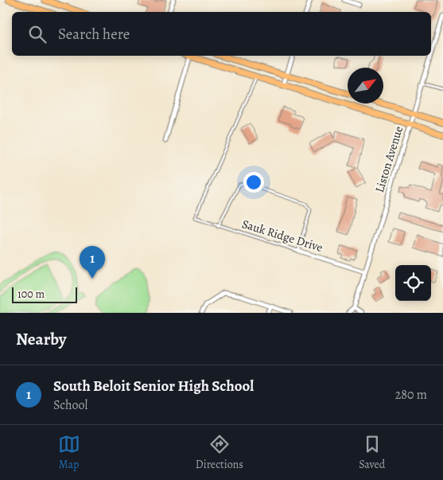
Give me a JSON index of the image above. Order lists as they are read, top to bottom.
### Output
{
  "streets": {
    "street": ["Liston Avenue", "Sauk Ridge Drive"]
  },
  "crossings": [
    ["Liston Avenue", "Sauk Ridge Drive"]
  ],
  "scale_bar": "100 m",
  "north": "top right",
  "page": {
    "search": "Search here",
    "pins": "1",
    "scale": "100 m",
    "heading": "Nearby",
    "list": [
      {
        "mark": "1",
        "name": "South Beloit Senior High School",
        "note": "School",
        "value": "280 m"
      }
    ],
    "nav": ["Map", "Directions", "Saved"]
  }
}
